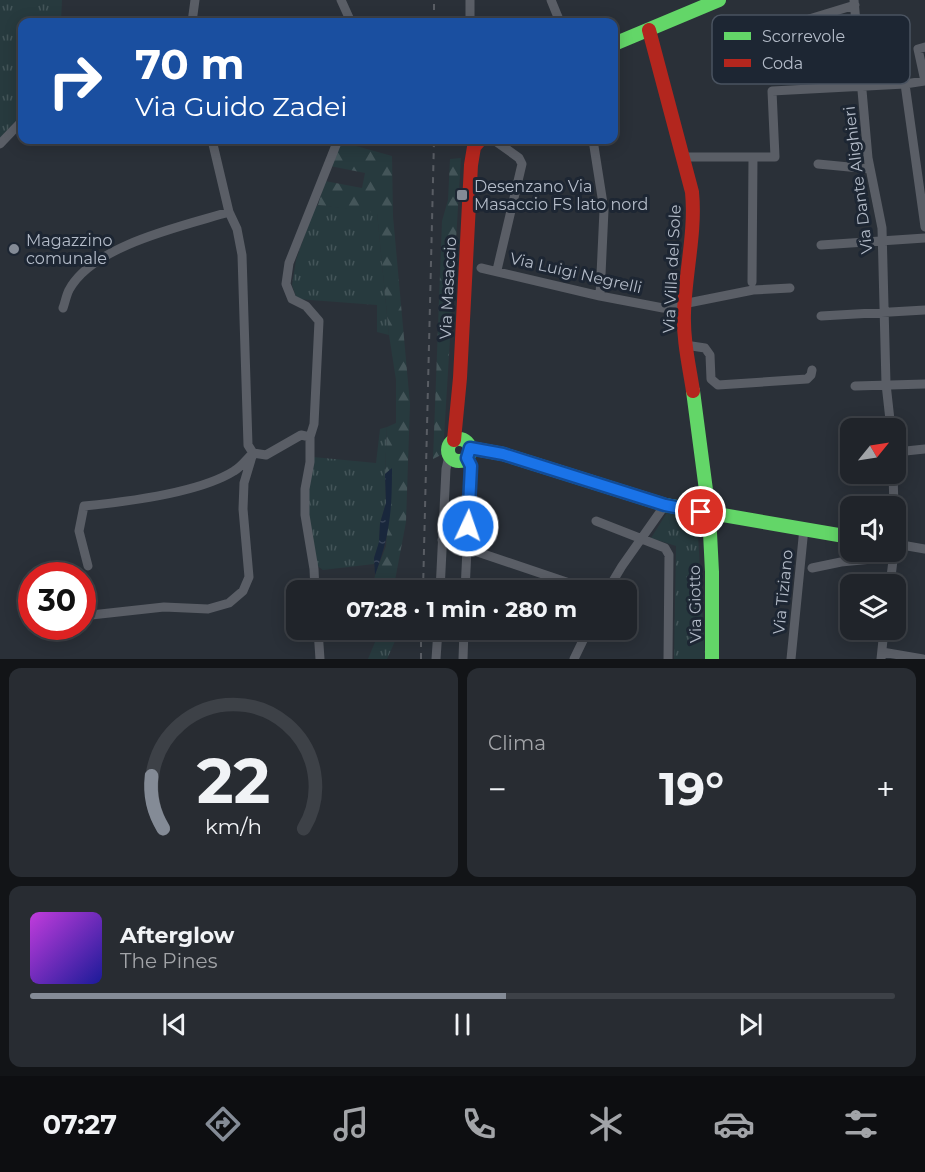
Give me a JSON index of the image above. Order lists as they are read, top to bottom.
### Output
{
  "streets": {
    "street": [
      "Via Dante Alighieri",
      "Via Villa del Sole",
      "Via Luigi Negrelli",
      "Via Masaccio",
      "Via Tiziano",
      "Via Giotto"
    ]
  },
  "crossings": [
    ["Via Villa del Sole", "Via Luigi Negrelli"],
    ["Via Villa del Sole", "Via Giotto"]
  ],
  "places": {
    "transit": ["Desenzano Via Masaccio FS lato nord"],
    "other": ["Magazzino comunale"]
  },
  "legend": ["Scorrevole", "Coda"],
  "north": "top right",
  "page": {
    "turn": ["70 m", "Via Guido Zadei"],
    "limit": "30",
    "trip": "07:28 · 1 min · 280 m",
    "tile": "Clima",
    "heat": ["−", "19°", "+"],
    "song": ["Afterglow", "The Pines"],
    "tabs": "07:27",
    "gauge": ["22", "km/h"]
  }
}
